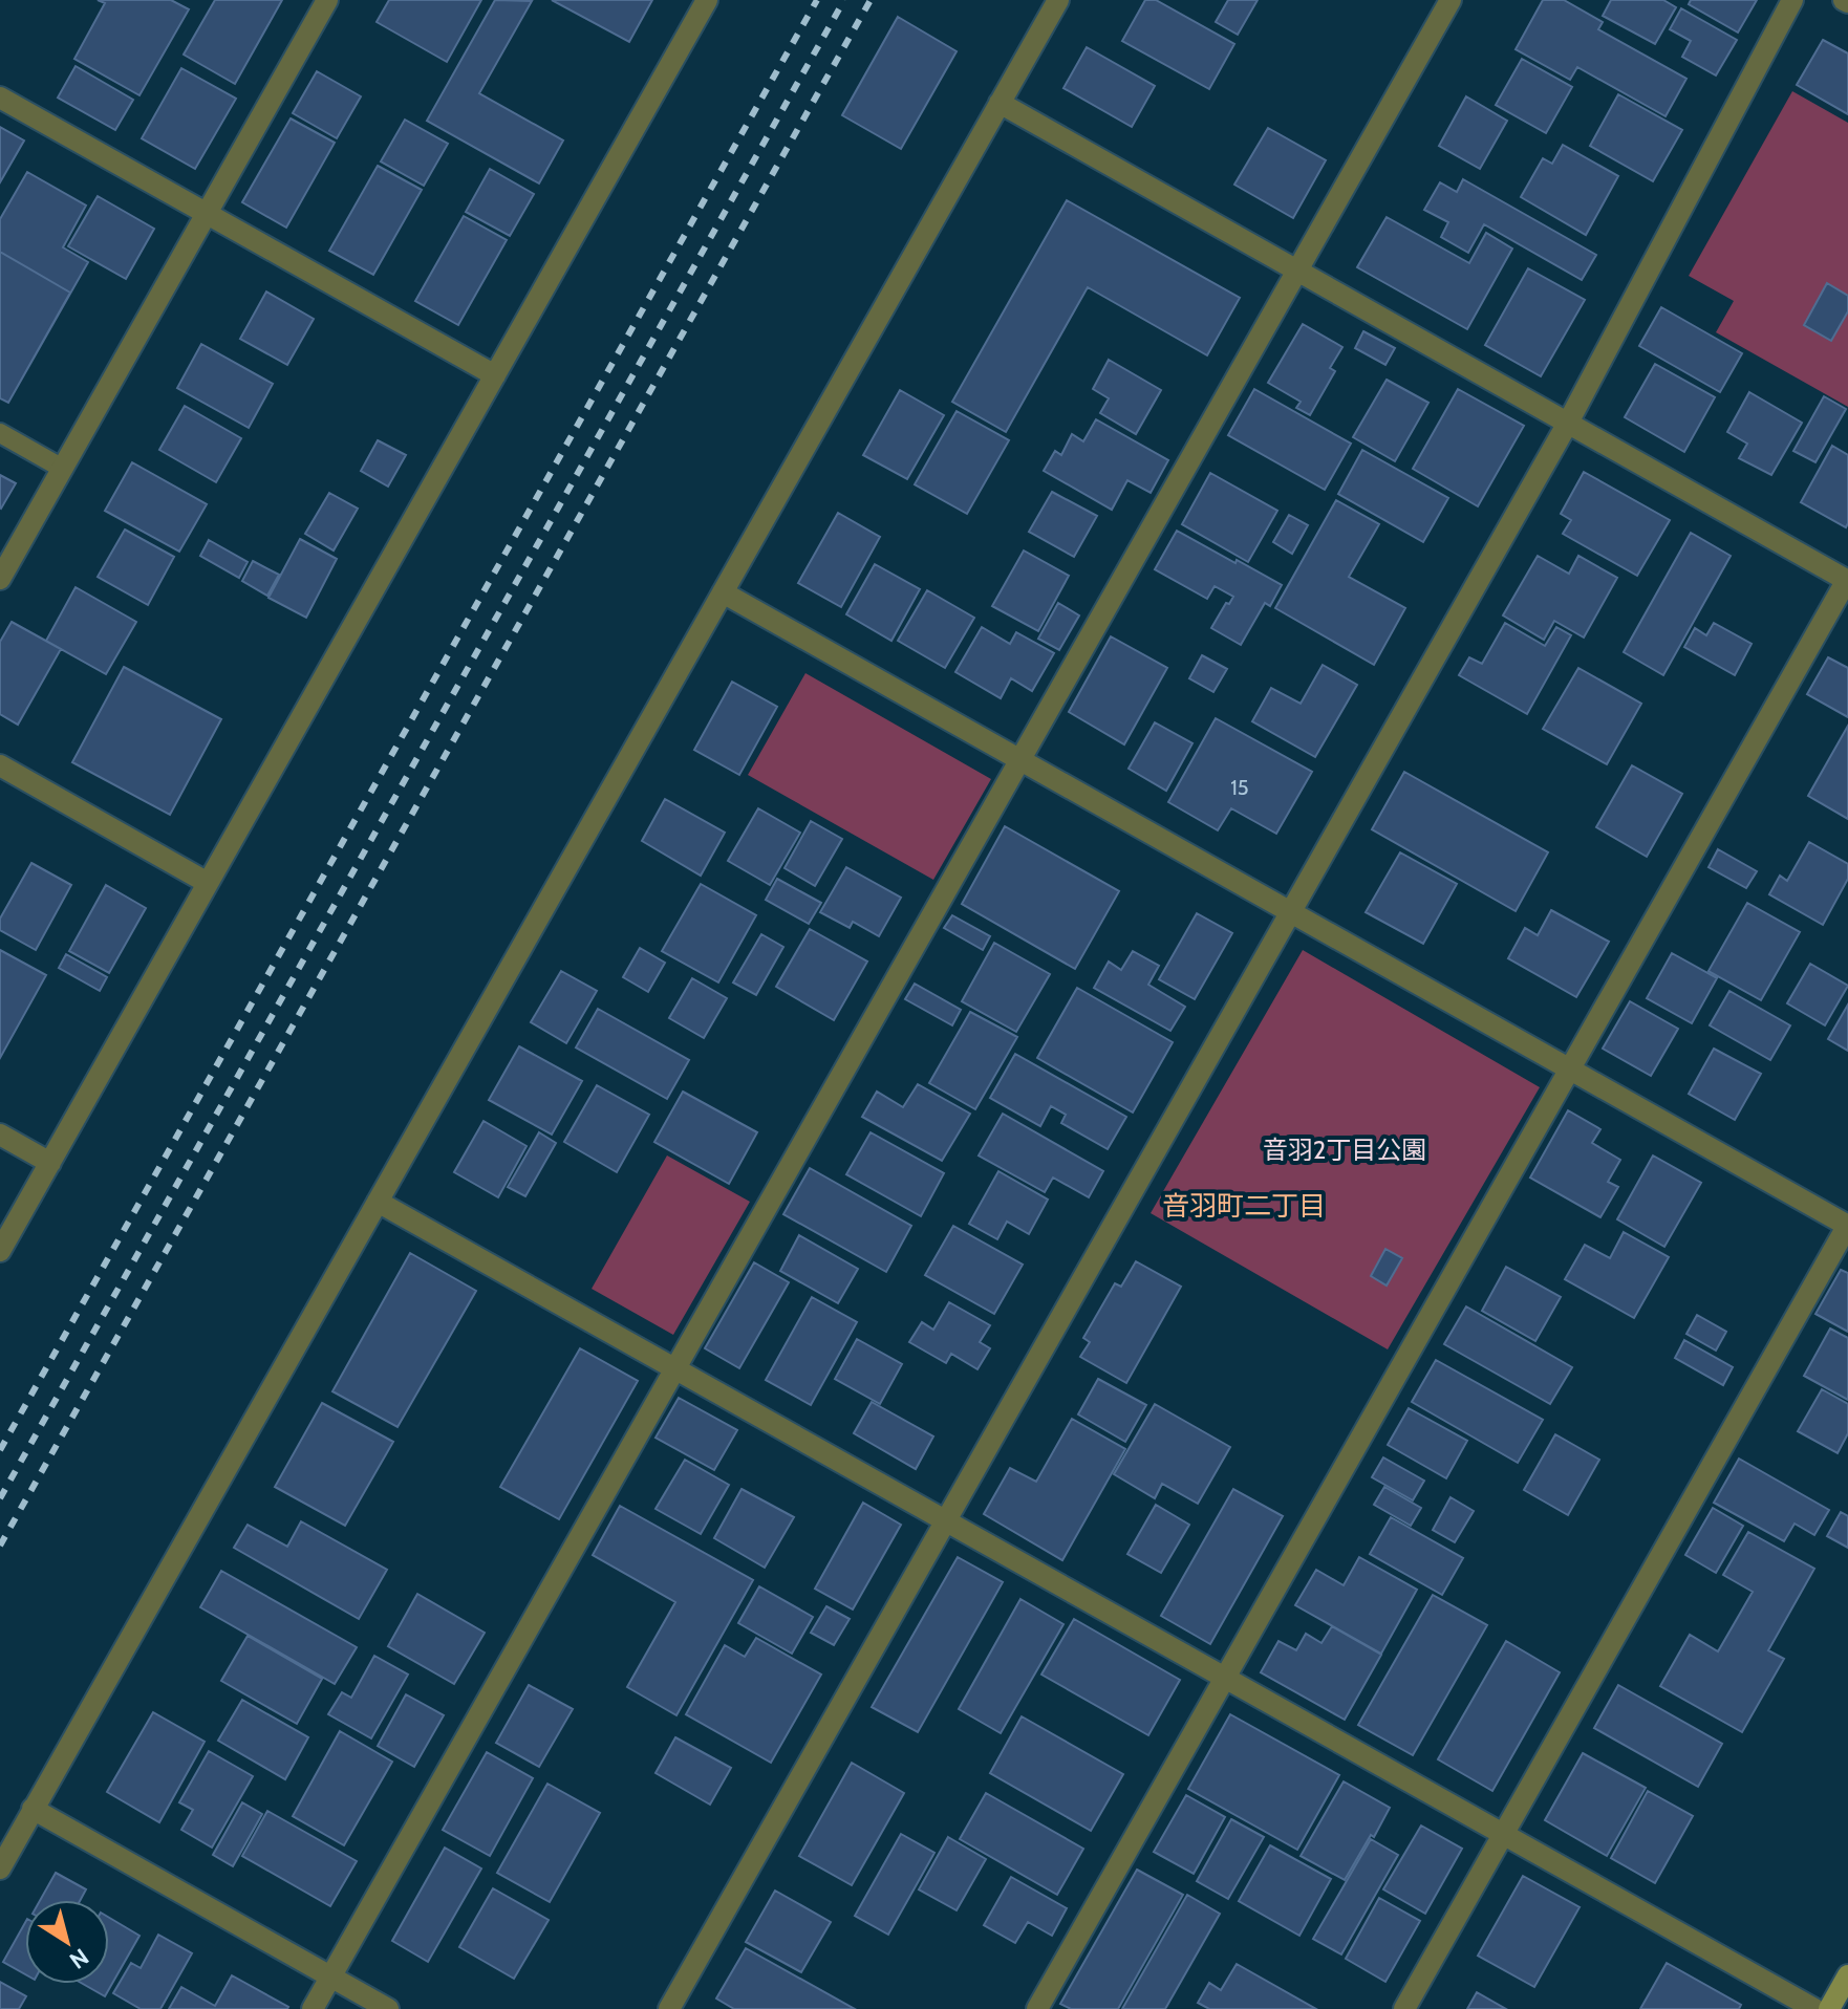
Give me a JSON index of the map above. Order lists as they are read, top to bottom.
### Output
{
  "districts": ["音羽町二丁目"],
  "parks": ["音羽2丁目公園"],
  "house_numbers": ["15"],
  "north": "bottom right"
}
